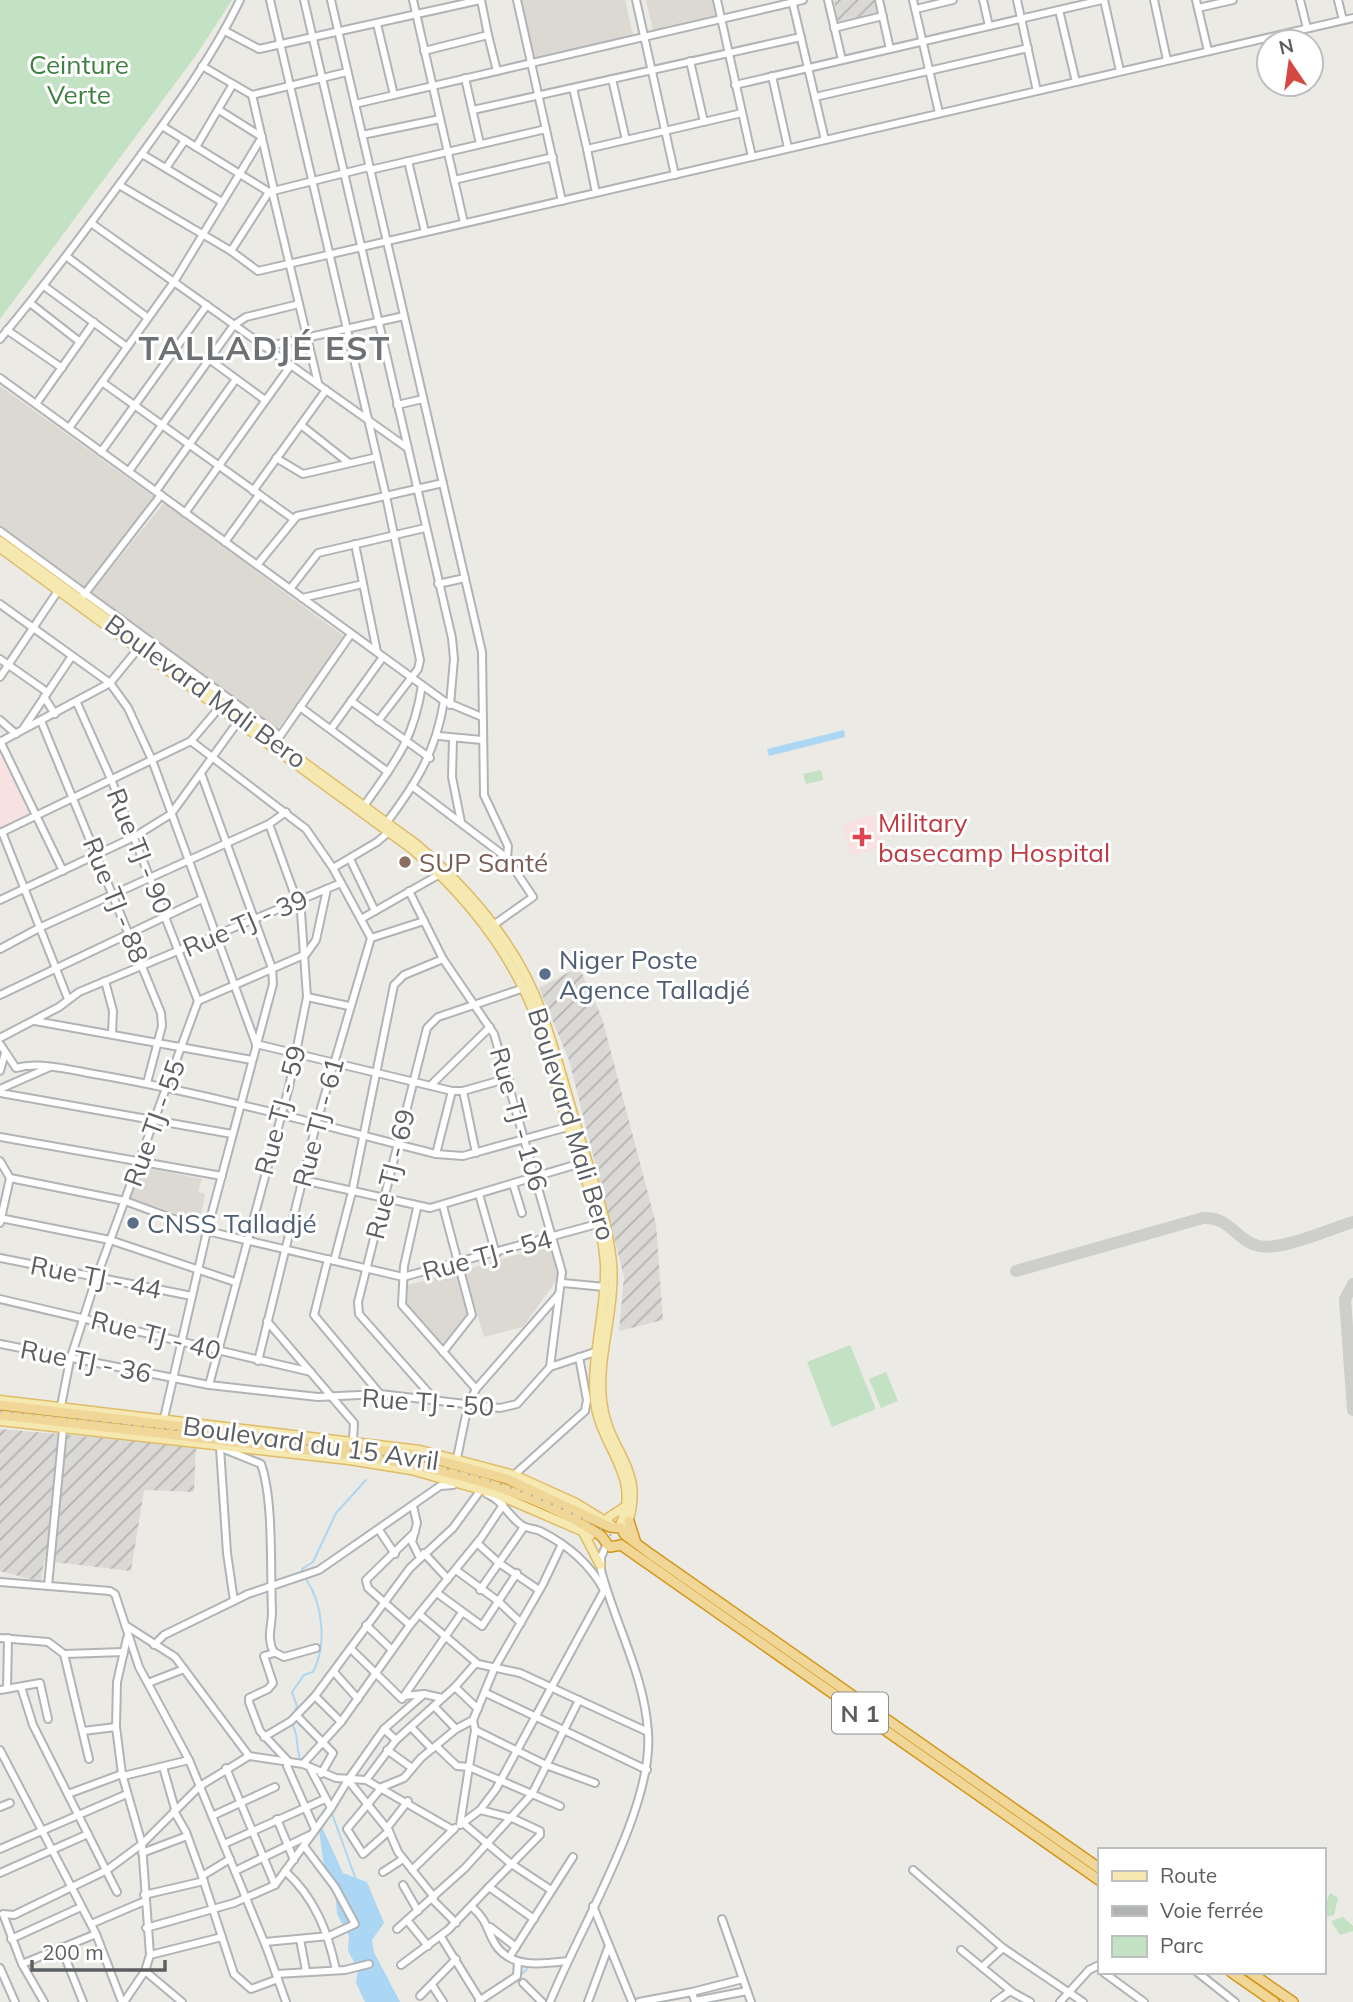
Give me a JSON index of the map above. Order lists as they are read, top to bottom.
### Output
{
  "streets": {
    "highway": ["Boulevard du 15 Avril", "N 1"],
    "main road": ["Boulevard Mali Bero"],
    "street": [
      "Rue TJ - 90",
      "Rue TJ - 88",
      "Rue TJ - 39",
      "Rue TJ - 59",
      "Rue TJ - 106",
      "Rue TJ - 61",
      "Rue TJ - 55",
      "Rue TJ - 69",
      "Rue TJ - 54",
      "Rue TJ - 44",
      "Rue TJ - 40",
      "Rue TJ - 36",
      "Rue TJ - 50"
    ]
  },
  "crossings": [
    ["Boulevard Mali Bero", "Rue TJ - 69"],
    ["Boulevard Mali Bero", "Rue TJ - 54"],
    ["Boulevard Mali Bero", "Boulevard du 15 Avril"],
    ["Rue TJ - 90", "Rue TJ - 39"],
    ["Rue TJ - 90", "Rue TJ - 55"],
    ["Rue TJ - 88", "Rue TJ - 39"],
    ["Rue TJ - 39", "Rue TJ - 59"],
    ["Rue TJ - 59", "Rue TJ - 54"],
    ["Rue TJ - 59", "Rue TJ - 40"],
    ["Rue TJ - 59", "Rue TJ - 50"],
    ["Rue TJ - 106", "Rue TJ - 69"],
    ["Rue TJ - 106", "Rue TJ - 54"],
    ["Rue TJ - 61", "Rue TJ - 54"],
    ["Rue TJ - 61", "Rue TJ - 40"],
    ["Rue TJ - 55", "Rue TJ - 54"],
    ["Rue TJ - 55", "Rue TJ - 44"],
    ["Rue TJ - 55", "Rue TJ - 40"],
    ["Rue TJ - 55", "Rue TJ - 36"],
    ["Rue TJ - 55", "Boulevard du 15 Avril"],
    ["Rue TJ - 69", "Rue TJ - 54"],
    ["Rue TJ - 69", "Rue TJ - 50"],
    ["Rue TJ - 36", "Rue TJ - 50"]
  ],
  "districts": ["TALLADJÉ EST"],
  "parks": ["Ceinture Verte"],
  "places": {
    "health": ["Military basecamp Hospital"],
    "other": ["SUP Santé", "Niger Poste Agence Talladjé", "CNSS Talladjé"]
  },
  "legend": ["Route", "Voie ferrée", "Parc"],
  "scale_bar": "200 m",
  "north": "top"
}
